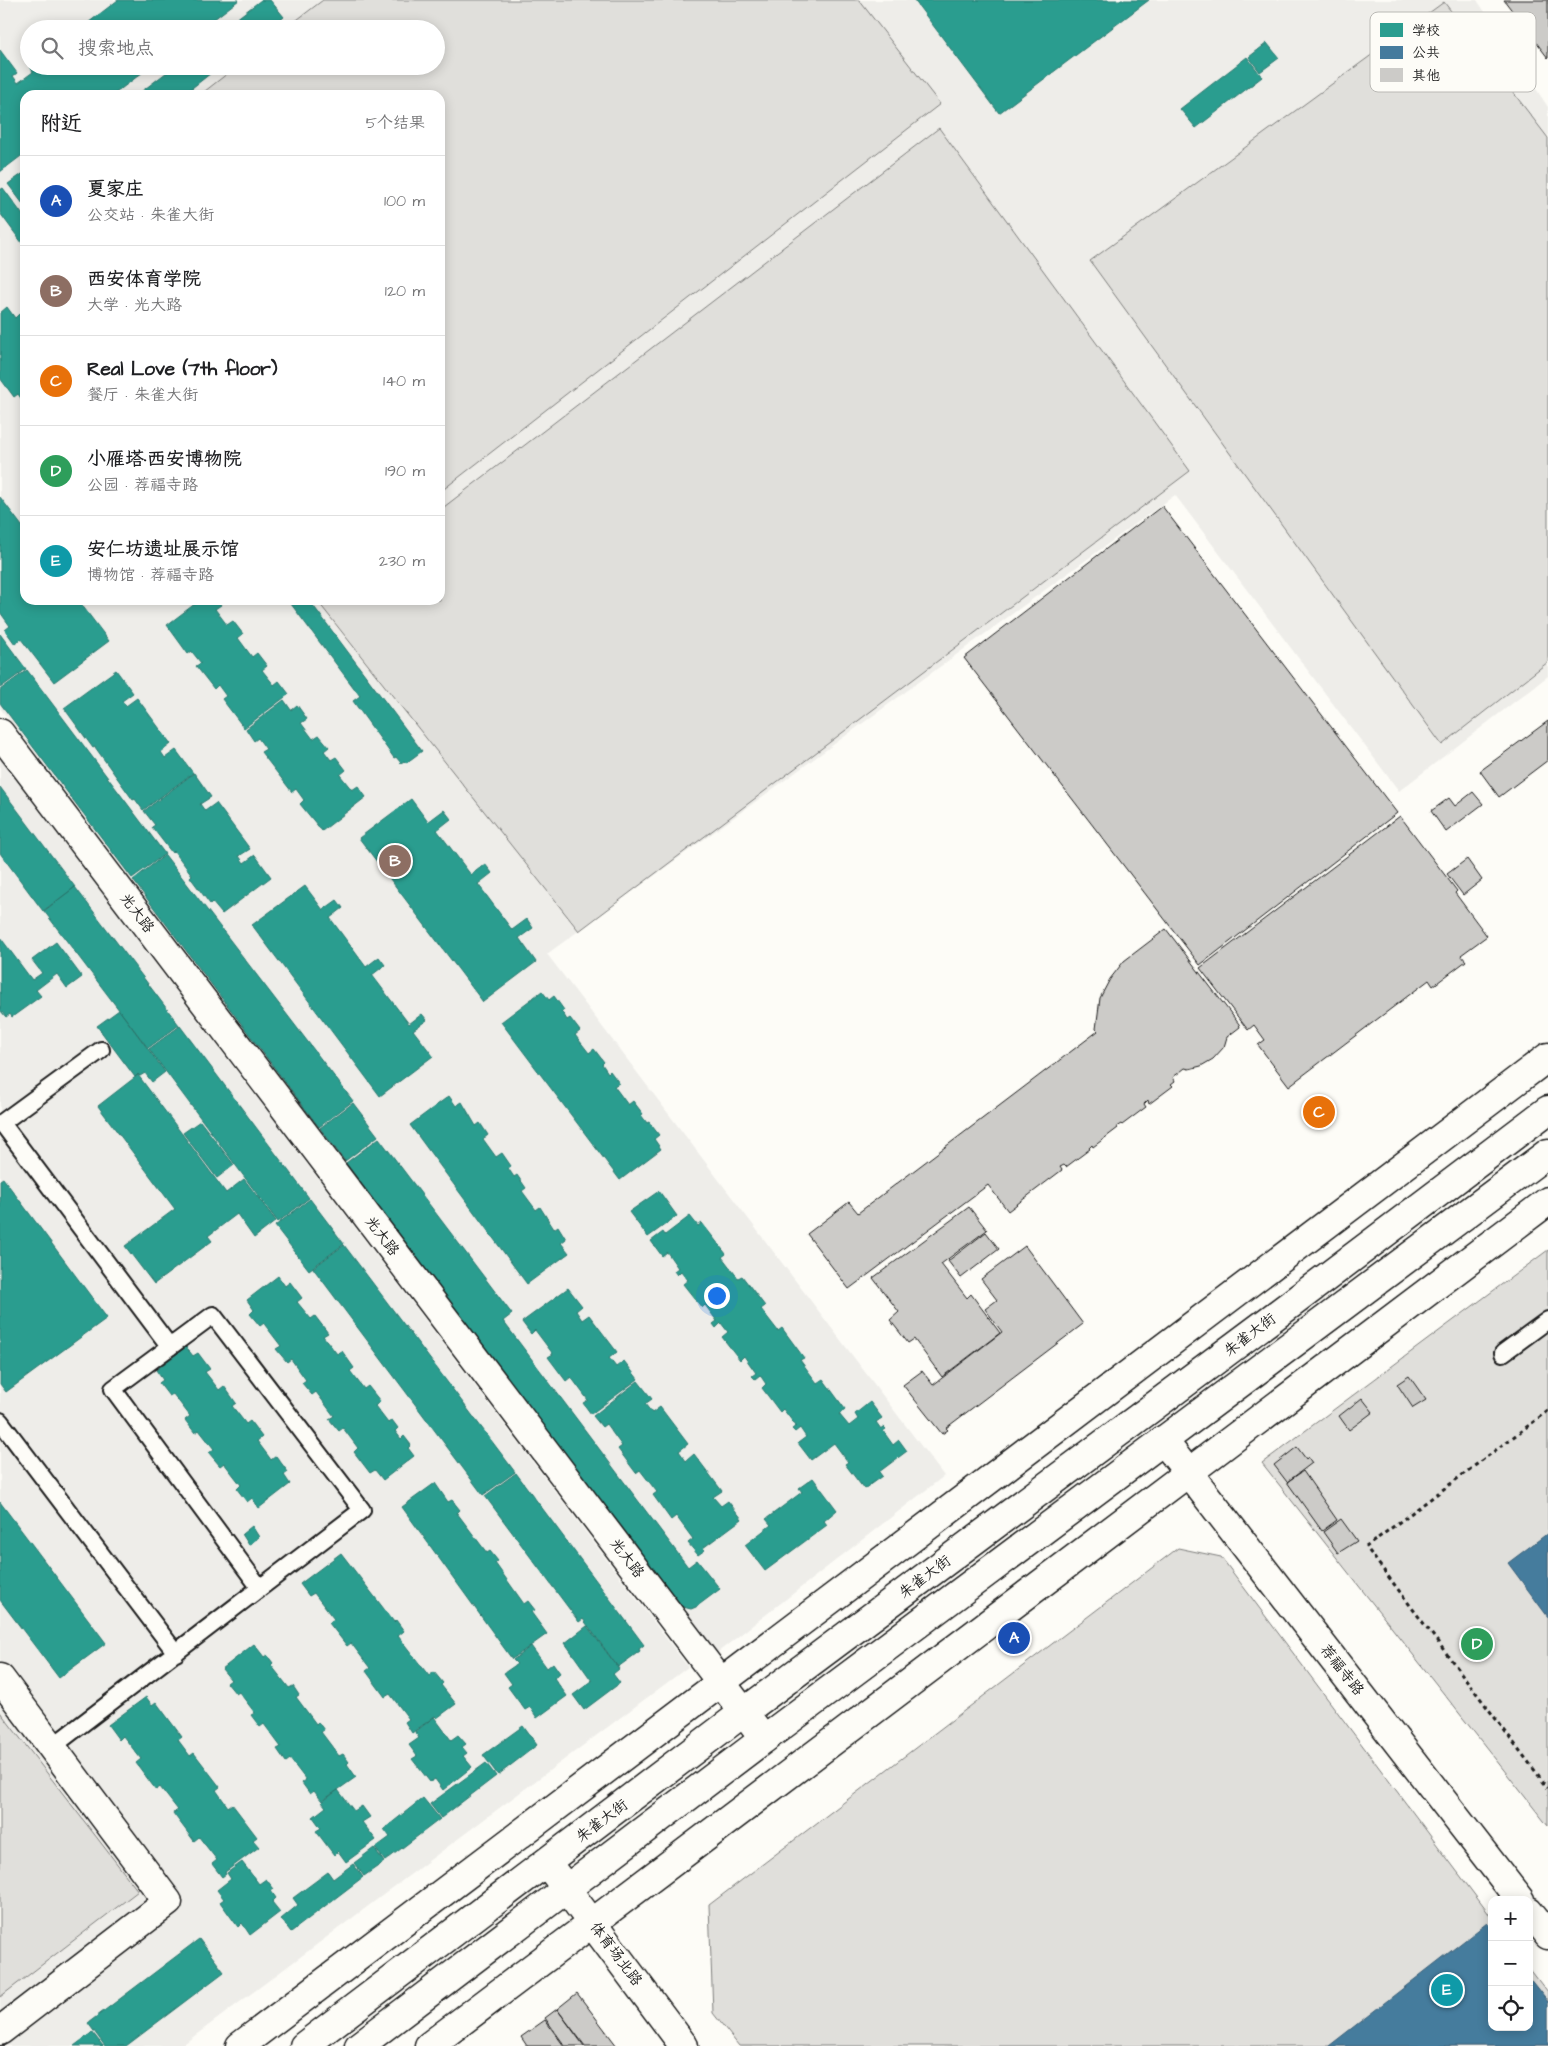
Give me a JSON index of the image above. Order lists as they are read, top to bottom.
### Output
{
  "streets": {
    "street": [
      "光大路",
      "朱雀大街",
      "荐福寺路",
      "体育场北路"
    ]
  },
  "crossings": [
    ["光大路", "朱雀大街"],
    ["朱雀大街", "体育场北路"]
  ],
  "legend": ["学校", "公共", "其他"],
  "page": {
    "search": "搜索地点",
    "heading": ["附近", "5个结果"],
    "list": [
      {
        "mark": "A",
        "name": "夏家庄",
        "note": "公交站 · 朱雀大街",
        "value": "100 m"
      },
      {
        "mark": "B",
        "name": "西安体育学院",
        "note": "大学 · 光大路",
        "value": "120 m"
      },
      {
        "mark": "C",
        "name": "Real Love (7th floor)",
        "note": "餐厅 · 朱雀大街",
        "value": "140 m"
      },
      {
        "mark": "D",
        "name": "小雁塔·西安博物院",
        "note": "公园 · 荐福寺路",
        "value": "190 m"
      },
      {
        "mark": "E",
        "name": "安仁坊遗址展示馆",
        "note": "博物馆 · 荐福寺路",
        "value": "230 m"
      }
    ],
    "pins": [
      "B",
      "C",
      "A",
      "D",
      "E"
    ],
    "map_buttons": ["+", "−"]
  }
}
